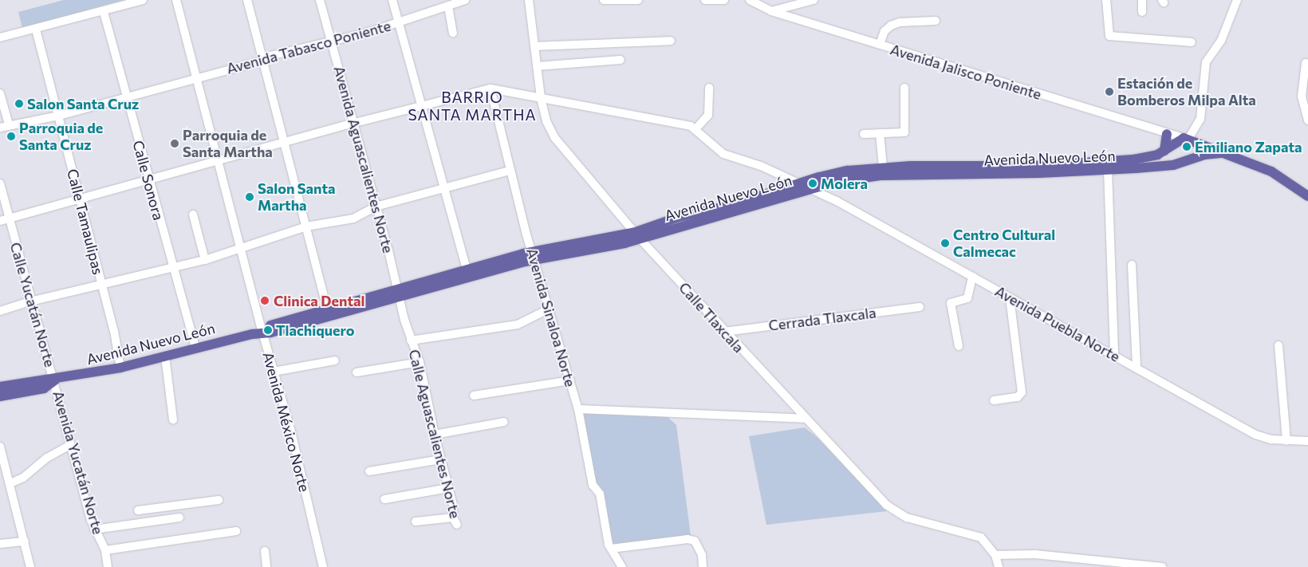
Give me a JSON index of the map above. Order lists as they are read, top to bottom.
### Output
{
  "streets": {
    "main road": ["Avenida Nuevo León"],
    "street": [
      "Avenida Tabasco Poniente",
      "Avenida Jalisco Poniente",
      "Avenida Aguascalientes Norte",
      "Calle Sonora",
      "Calle Tamaulipas",
      "Calle Yucatán Norte",
      "Avenida Sinaloa Norte",
      "Calle Tlaxcala",
      "Cerrada Tlaxcala",
      "Avenida Puebla Norte",
      "Avenida México Norte",
      "Calle Aguascalientes Norte",
      "Avenida Yucatán Norte"
    ]
  },
  "crossings": [
    ["Avenida Tabasco Poniente", "Avenida Aguascalientes Norte"],
    ["Avenida Tabasco Poniente", "Calle Sonora"],
    ["Avenida Tabasco Poniente", "Calle Tamaulipas"],
    ["Avenida Tabasco Poniente", "Avenida México Norte"],
    ["Avenida Jalisco Poniente", "Avenida Nuevo León"],
    ["Avenida Nuevo León", "Avenida Aguascalientes Norte"],
    ["Avenida Nuevo León", "Calle Sonora"],
    ["Avenida Nuevo León", "Calle Tamaulipas"],
    ["Avenida Nuevo León", "Calle Yucatán Norte"],
    ["Avenida Nuevo León", "Avenida Sinaloa Norte"],
    ["Avenida Nuevo León", "Calle Tlaxcala"],
    ["Avenida Nuevo León", "Avenida Puebla Norte"],
    ["Avenida Nuevo León", "Avenida México Norte"],
    ["Avenida Nuevo León", "Calle Aguascalientes Norte"],
    ["Avenida Nuevo León", "Avenida Yucatán Norte"],
    ["Avenida Aguascalientes Norte", "Calle Aguascalientes Norte"],
    ["Calle Yucatán Norte", "Avenida Yucatán Norte"],
    ["Calle Tlaxcala", "Cerrada Tlaxcala"]
  ],
  "districts": ["BARRIO SANTA MARTHA"],
  "places": [
    "Estación de Bomberos Milpa Alta",
    "Salon Santa Cruz",
    "Parroquia de Santa Cruz",
    "Parroquia de Santa Martha",
    "Emiliano Zapata",
    "Molera",
    "Salon Santa Martha",
    "Centro Cultural Calmecac",
    "Clinica Dental",
    "Tlachiquero"
  ]
}
